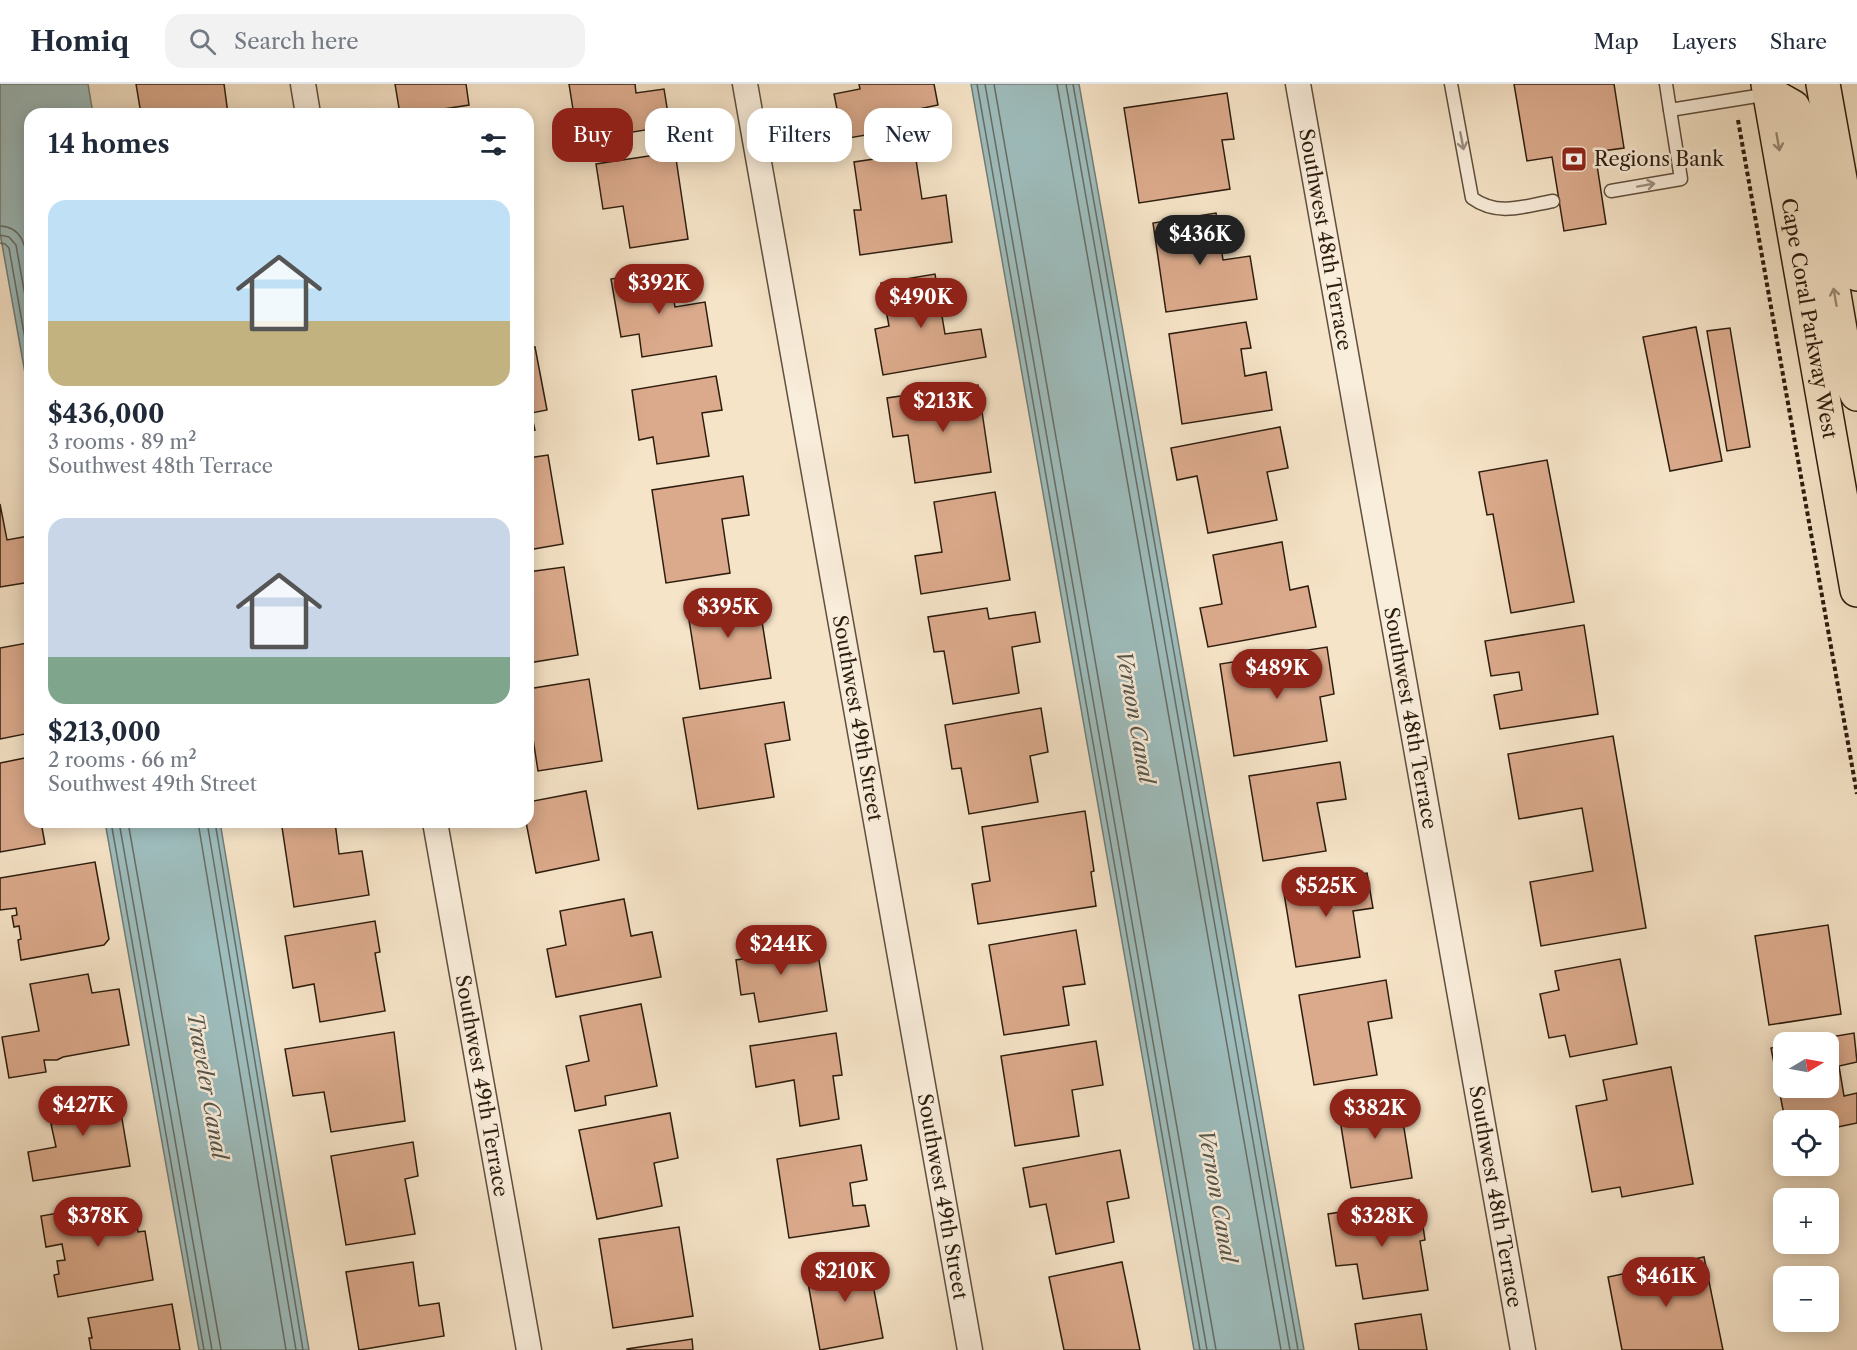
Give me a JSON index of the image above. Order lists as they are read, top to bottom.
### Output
{
  "streets": {
    "main road": ["Cape Coral Parkway West"],
    "street": ["Southwest 48th Terrace", "Southwest 49th Street", "Southwest 49th Terrace"]
  },
  "water": ["Vernon Canal", "Traveler Canal"],
  "places": {
    "bank": ["Regions Bank"]
  },
  "north": "right",
  "page": {
    "header": "Homiq",
    "search": "Search here",
    "nav": ["Map", "Layers", "Share"],
    "chip": [
      "Buy",
      "Rent",
      "Filters",
      "New"
    ],
    "heading": "14 homes",
    "list": [
      {
        "name": "$436,000",
        "note": "3 rooms · 89 m² · Southwest 48th Terrace"
      },
      {
        "name": "$213,000",
        "note": "2 rooms · 66 m² · Southwest 49th Street"
      }
    ],
    "price": [
      "$436K",
      "$392K",
      "$490K",
      "$213K",
      "$395K",
      "$489K",
      "$525K",
      "$244K",
      "$427K",
      "$382K",
      "$378K",
      "$328K",
      "$210K",
      "$461K"
    ],
    "map_buttons": ["+", "−"]
  }
}
